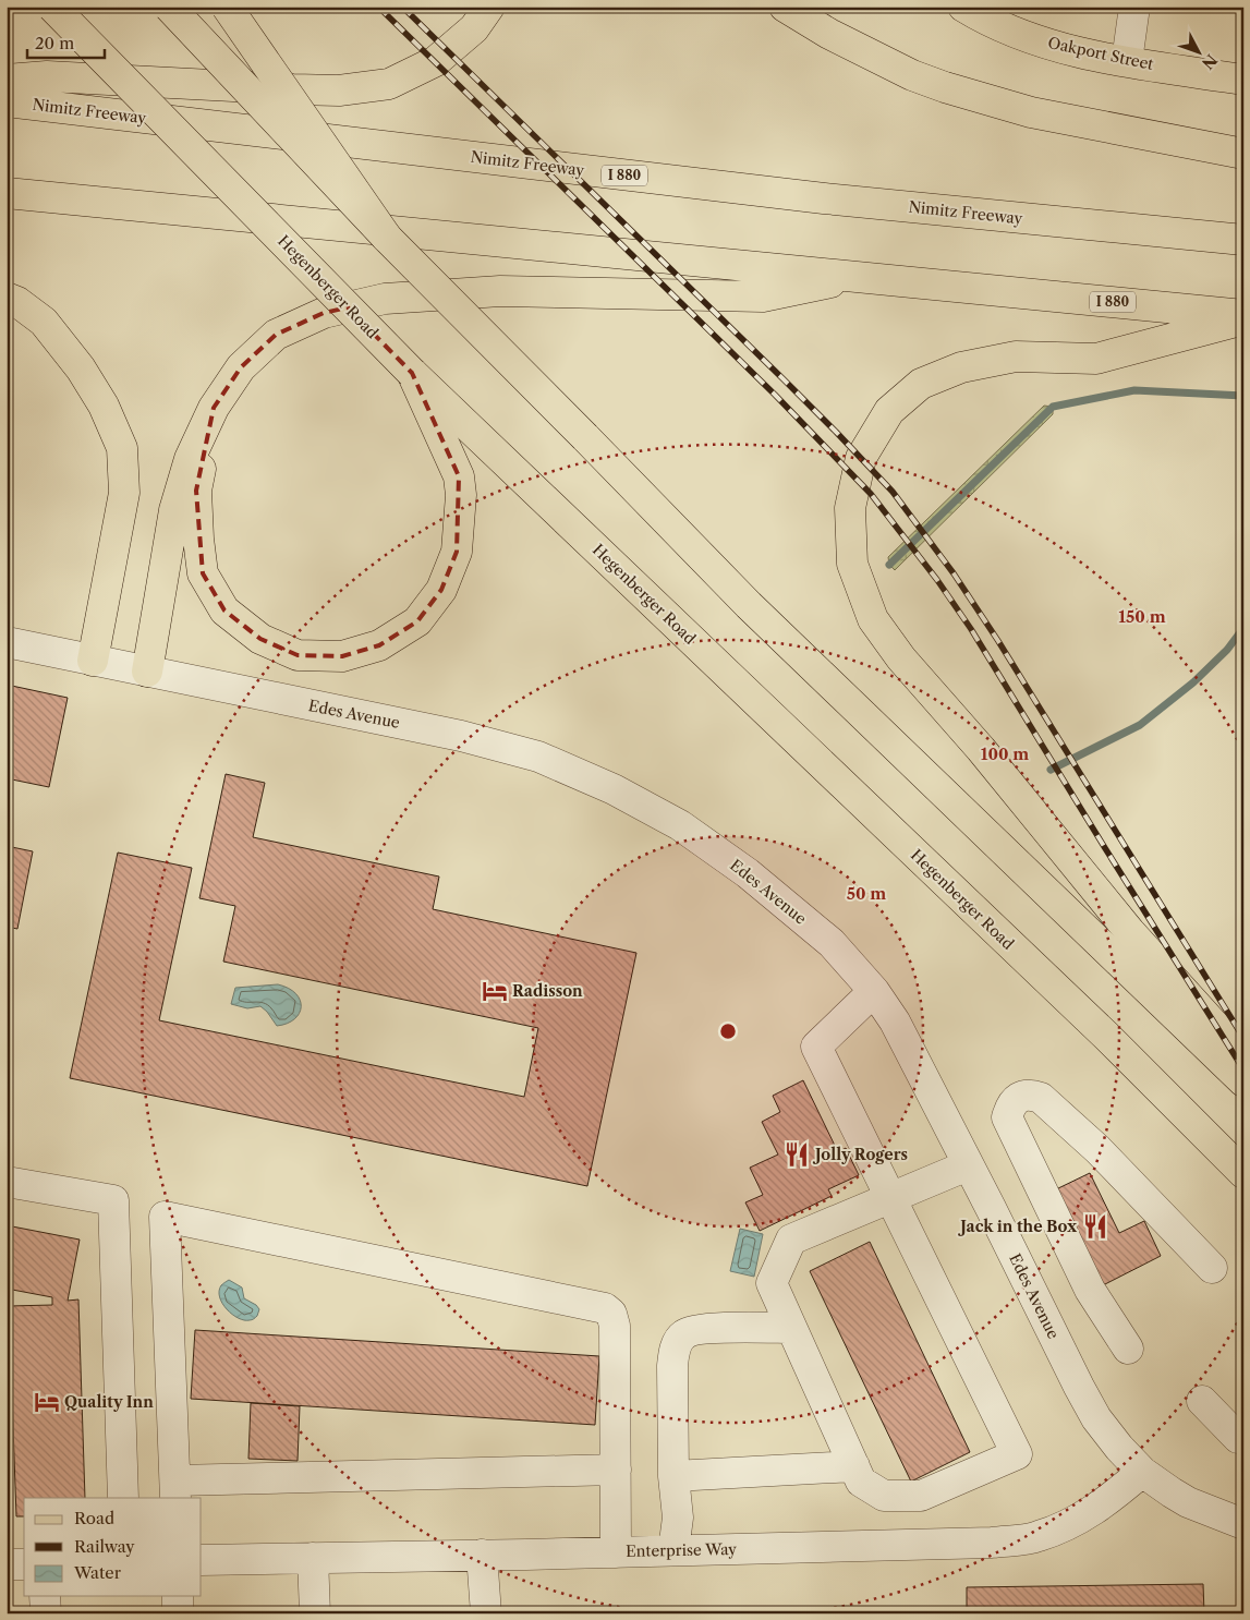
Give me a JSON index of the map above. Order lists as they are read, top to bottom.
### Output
{
  "streets": {
    "main road": [
      "Oakport Street",
      "Nimitz Freeway",
      "I 880",
      "Hegenberger Road"
    ],
    "street": ["Edes Avenue", "Enterprise Way"]
  },
  "crossings": [
    ["Edes Avenue", "Enterprise Way"]
  ],
  "places": {
    "hotel": ["Radisson", "Quality Inn"],
    "restaurant": ["Jolly Rogers", "Jack in the Box"]
  },
  "legend": ["Road", "Railway", "Water"],
  "scale_bar": "20 m",
  "north": "bottom right",
  "rings": ["150 m", "100 m", "50 m"]
}
